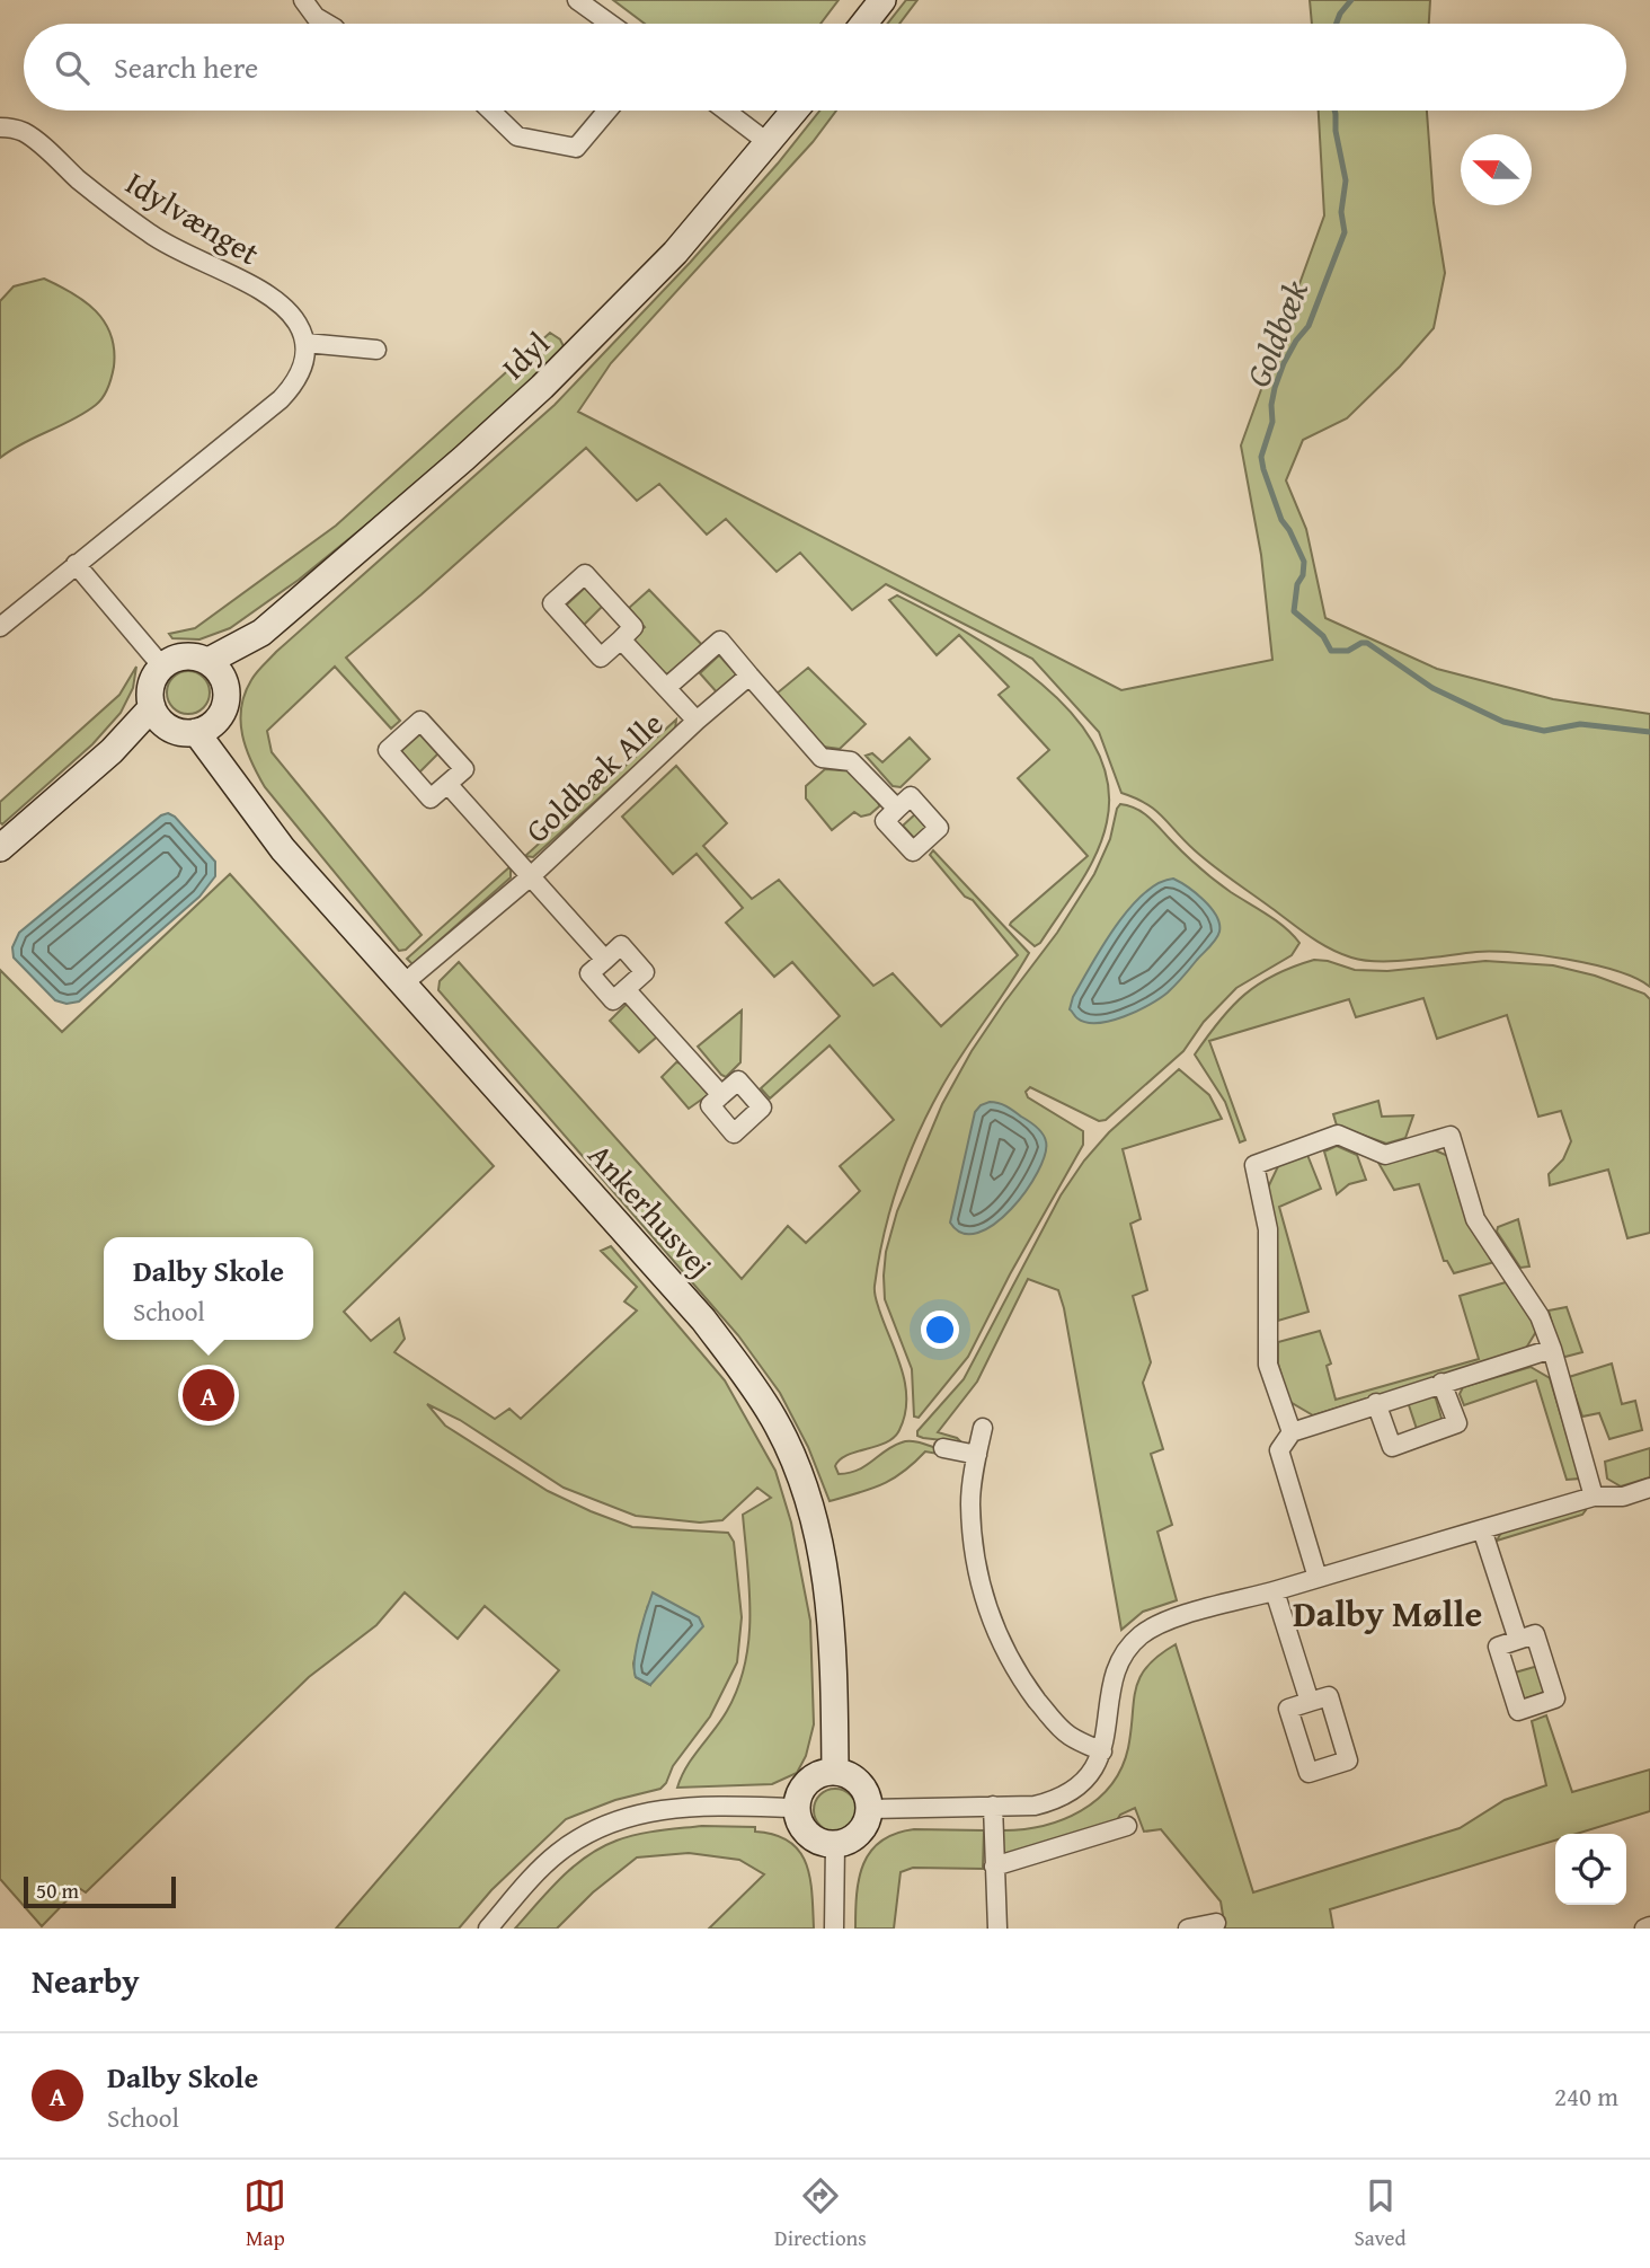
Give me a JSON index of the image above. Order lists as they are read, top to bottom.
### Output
{
  "streets": {
    "street": [
      "Idylvænget",
      "Idyl",
      "Goldbæk Alle",
      "Ankerhusvej"
    ]
  },
  "crossings": [
    ["Idyl", "Ankerhusvej"],
    ["Goldbæk Alle", "Ankerhusvej"]
  ],
  "districts": ["Dalby Mølle"],
  "water": ["Goldbæk"],
  "scale_bar": "50 m",
  "north": "left",
  "page": {
    "search": "Search here",
    "popup": ["Dalby Skole", "School"],
    "pins": "A",
    "scale": "50 m",
    "heading": "Nearby",
    "list": [
      {
        "mark": "A",
        "name": "Dalby Skole",
        "note": "School",
        "value": "240 m"
      }
    ],
    "nav": ["Map", "Directions", "Saved"]
  }
}
